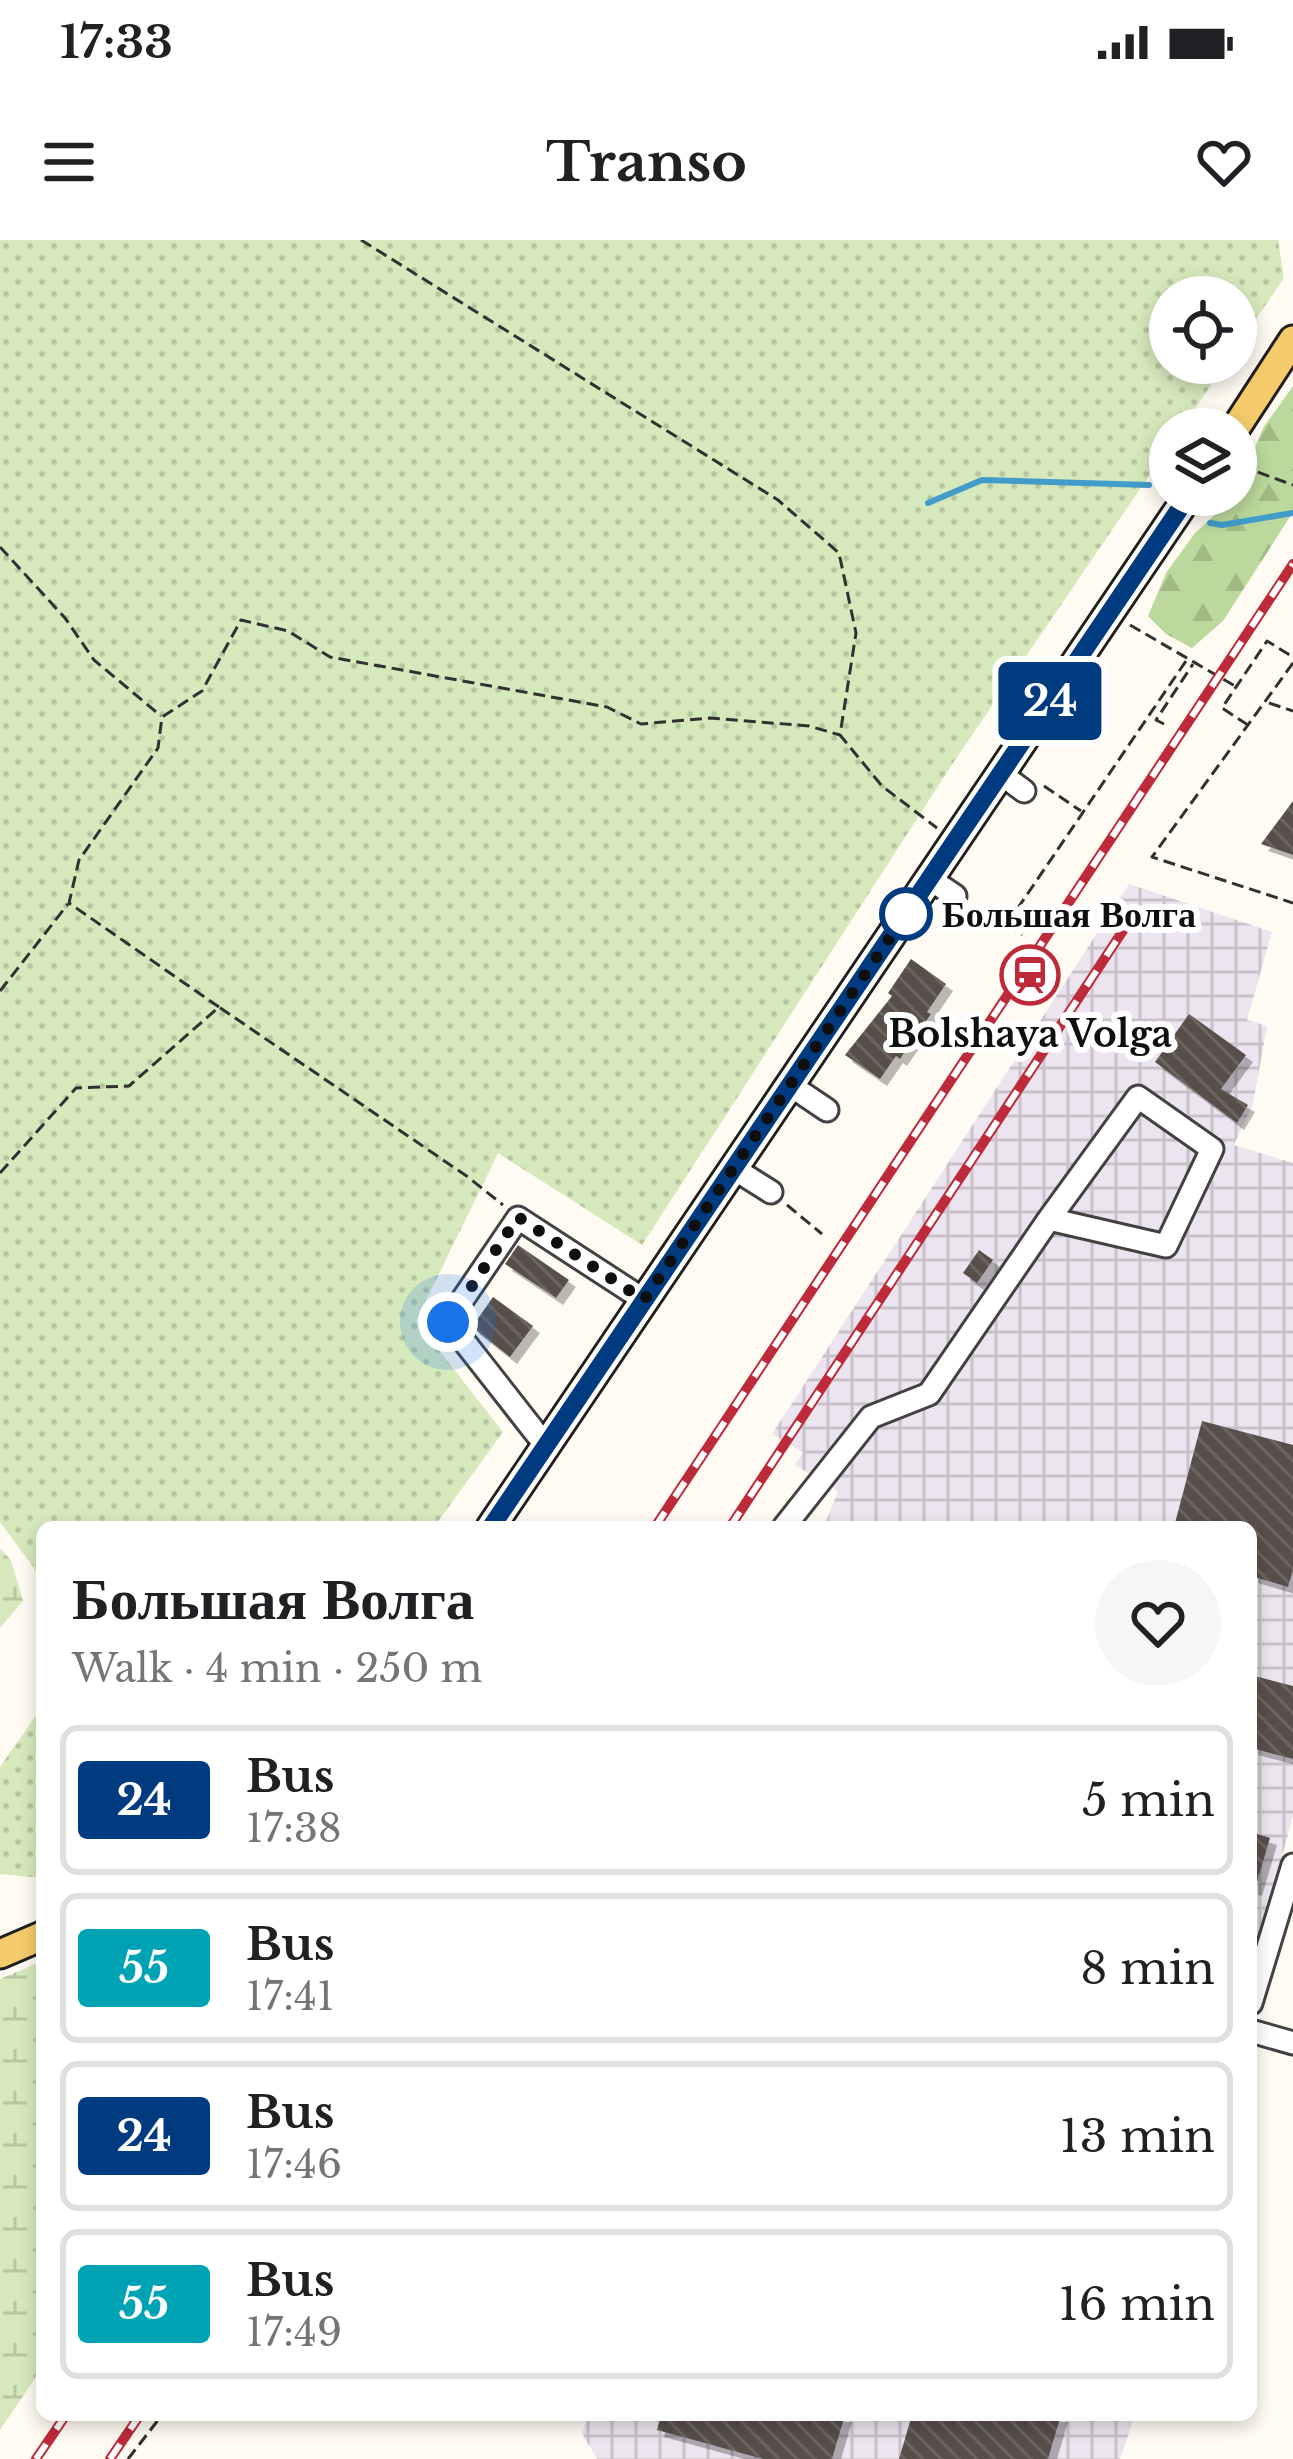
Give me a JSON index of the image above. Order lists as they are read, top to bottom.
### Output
{
  "places": {
    "other": ["Большая Волга"],
    "station": ["Bolshaya Volga"]
  },
  "lines": ["bus line 24"],
  "page": {
    "status": "17:33",
    "header": "Transo",
    "on_map": "24",
    "heading": ["Большая Волга", "Walk · 4 min · 250 m"],
    "list": [
      {
        "mark": "24",
        "name": "Bus",
        "note": "17:38",
        "value": "5 min"
      },
      {
        "mark": "55",
        "name": "Bus",
        "note": "17:41",
        "value": "8 min"
      },
      {
        "mark": "24",
        "name": "Bus",
        "note": "17:46",
        "value": "13 min"
      },
      {
        "mark": "55",
        "name": "Bus",
        "note": "17:49",
        "value": "16 min"
      }
    ]
  }
}
